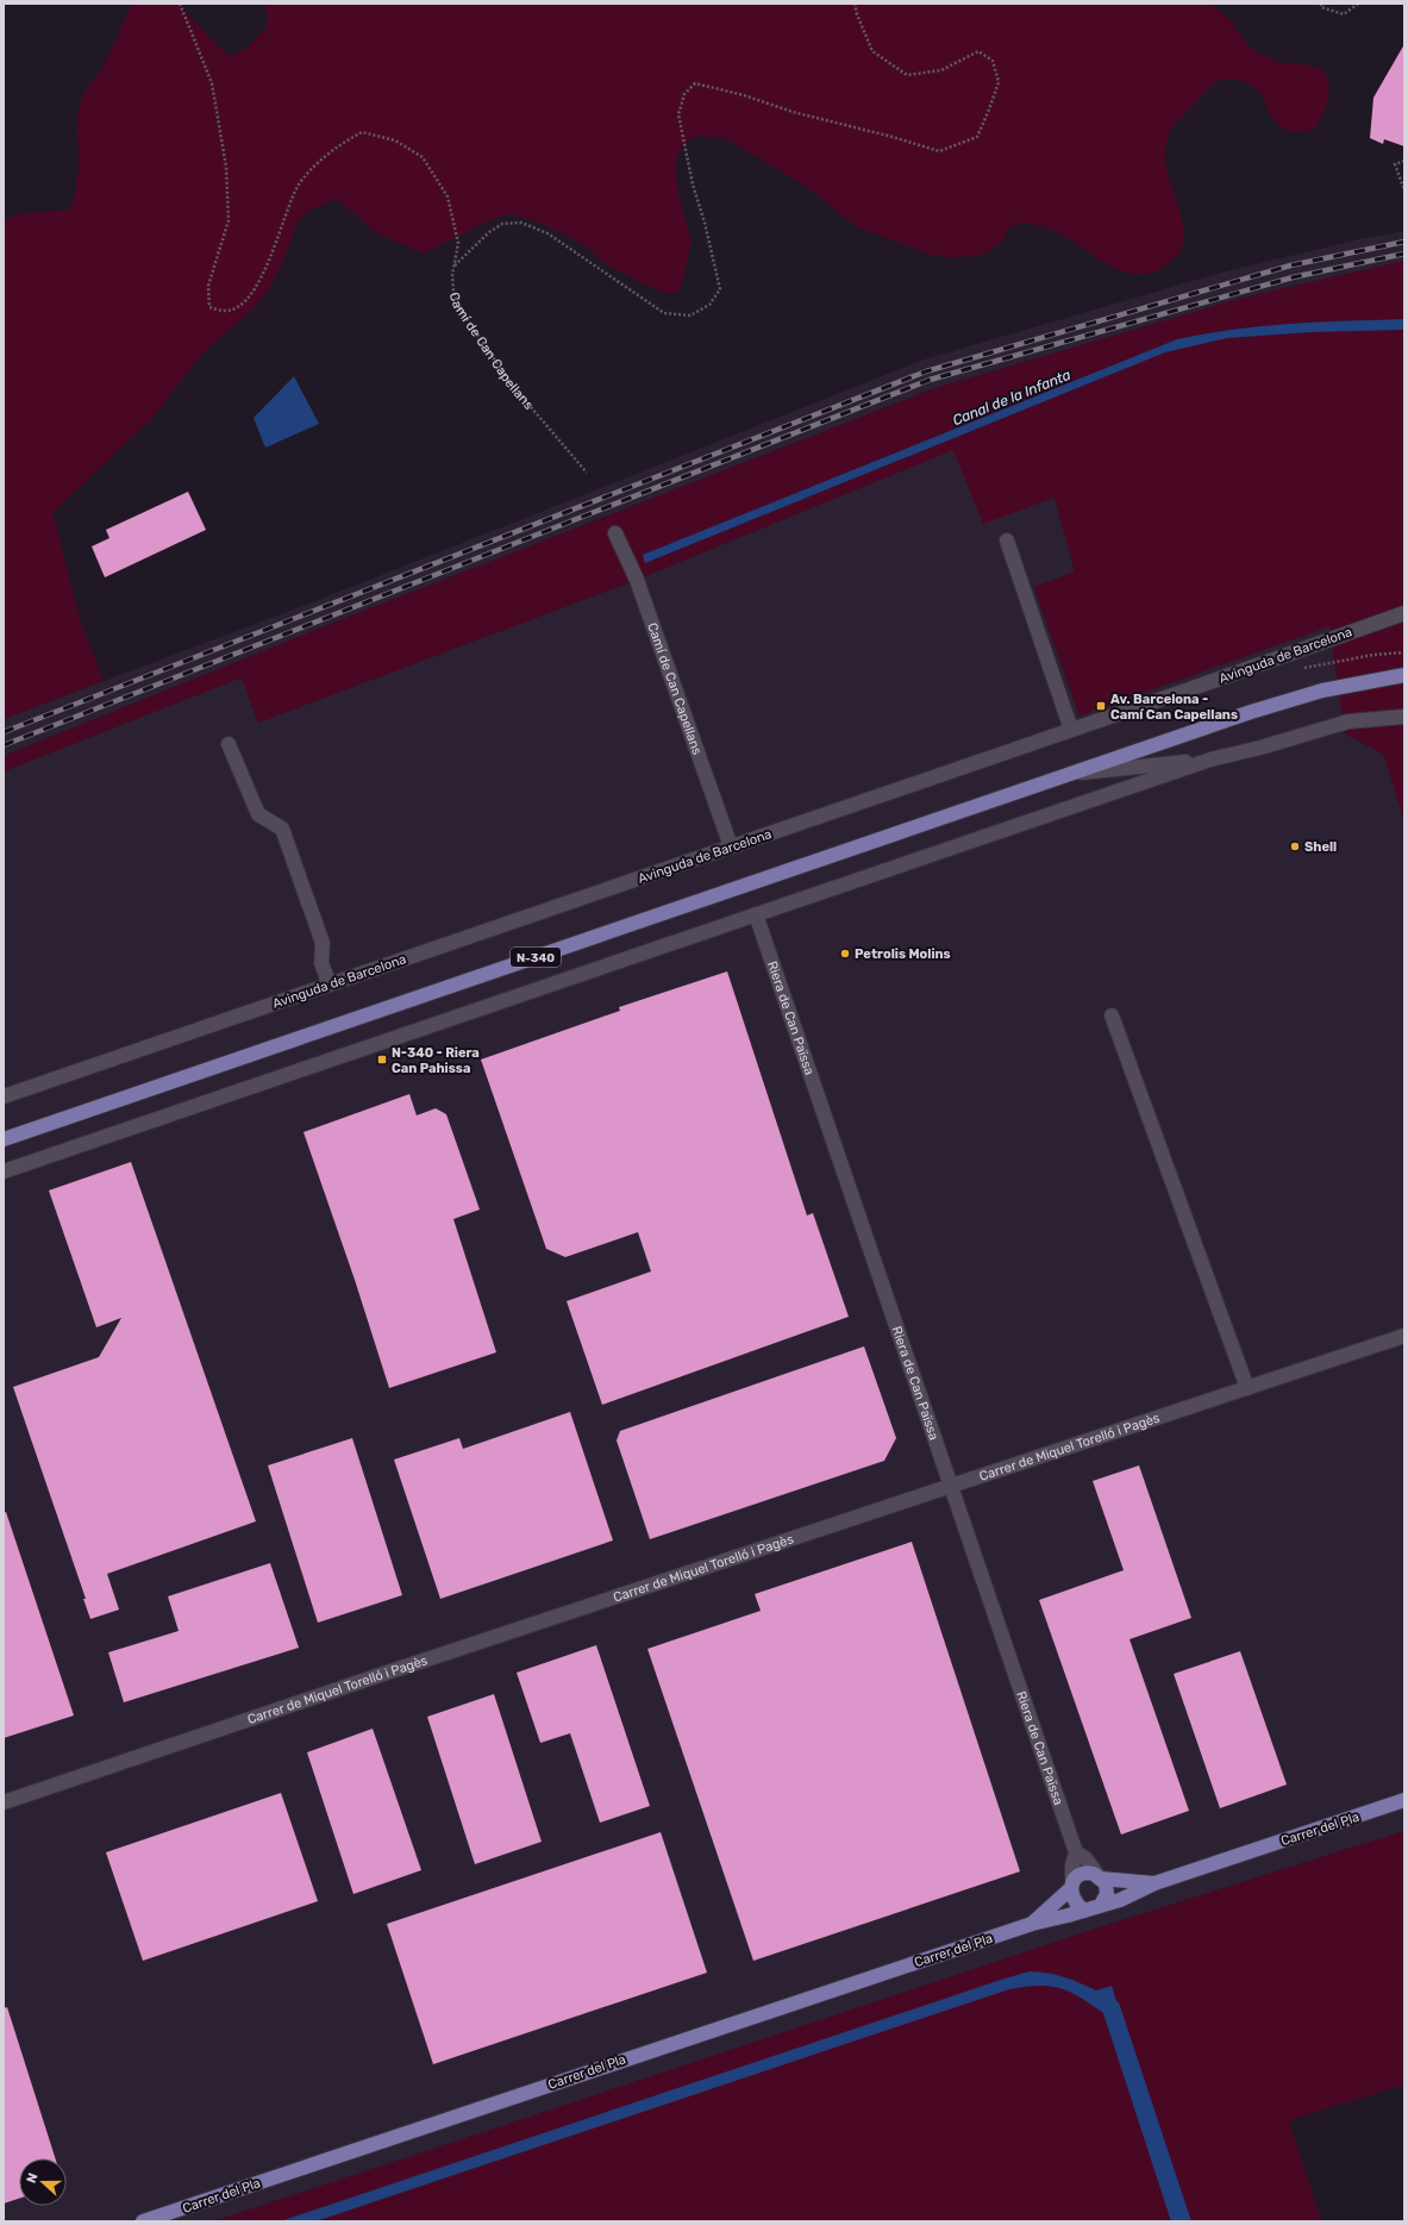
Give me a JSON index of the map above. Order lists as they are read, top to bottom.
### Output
{
  "streets": {
    "main road": ["N-340", "Carrer del Pla"],
    "street": [
      "Camí de Can Capellans",
      "Avinguda de Barcelona",
      "Riera de Can Païssa",
      "Carrer de Miquel Torelló i Pagès"
    ]
  },
  "crossings": [
    ["Camí de Can Capellans", "Avinguda de Barcelona"],
    ["Riera de Can Païssa", "Carrer de Miquel Torelló i Pagès"],
    ["Riera de Can Païssa", "Carrer del Pla"]
  ],
  "water": ["Canal de la Infanta"],
  "places": {
    "transit": ["Av. Barcelona - Camí Can Capellans", "N-340 - Riera Can Pahissa"],
    "other": ["Shell", "Petrolis Molins"]
  },
  "north": "left"
}
